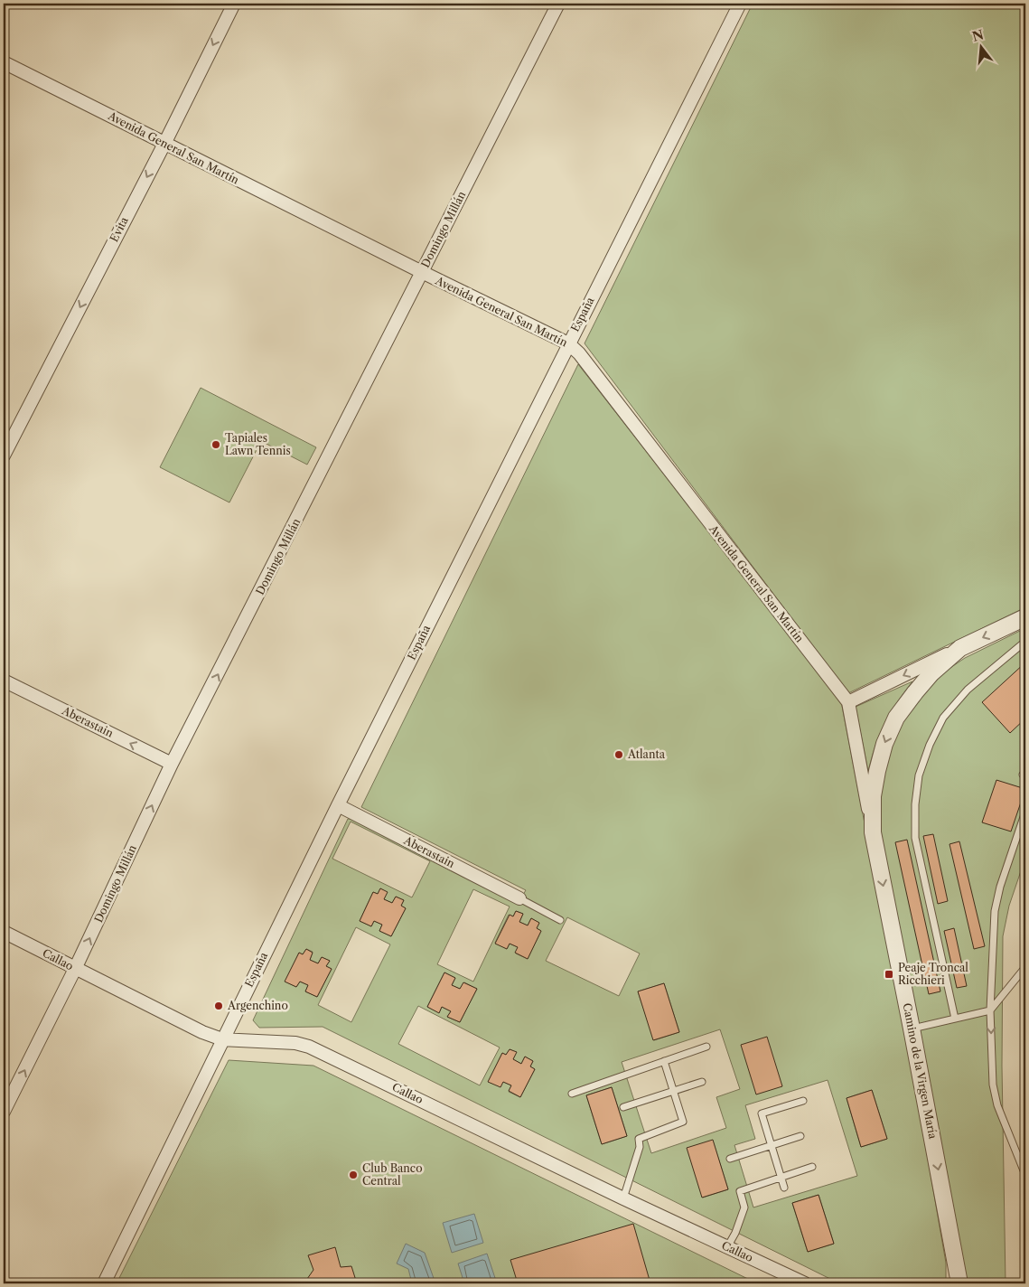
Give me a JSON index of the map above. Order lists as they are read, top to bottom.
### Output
{
  "streets": {
    "street": [
      "Avenida General San Martín",
      "Evita",
      "Domingo Millán",
      "España",
      "Aberastain",
      "Callao",
      "Camino de la Virgen María"
    ]
  },
  "crossings": [
    ["Avenida General San Martín", "Evita"],
    ["Avenida General San Martín", "Domingo Millán"],
    ["Avenida General San Martín", "España"],
    ["Avenida General San Martín", "Camino de la Virgen María"],
    ["Domingo Millán", "Aberastain"],
    ["Domingo Millán", "Callao"],
    ["España", "Aberastain"],
    ["España", "Callao"]
  ],
  "one_way": [
    "Evita",
    "Domingo Millán",
    "Aberastain",
    "Camino de la Virgen María"
  ],
  "places": {
    "other": [
      "Tapiales Lawn Tennis",
      "Atlanta",
      "Argenchino",
      "Club Banco Central"
    ],
    "transit": ["Peaje Troncal Ricchieri"]
  },
  "north": "top"
}
